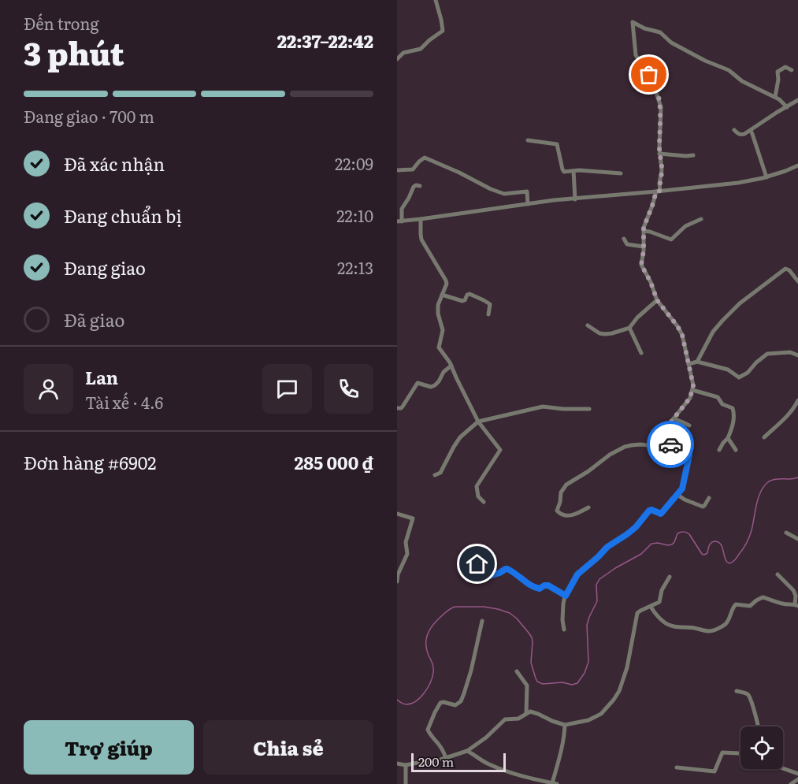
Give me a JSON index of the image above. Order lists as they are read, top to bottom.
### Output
{
  "scale_bar": "200 m",
  "page": {
    "heading": ["3 phút", "Đến trong", "22:37–22:42"],
    "panel": [
      "Lan",
      "Tài xế · 4.6",
      "Đơn hàng #6902",
      "285 000 ₫"
    ],
    "bar": "Đang giao · 700 m",
    "list": [
      ["Đã xác nhận", "22:09"],
      ["Đang chuẩn bị", "22:10"],
      ["Đang giao", "22:13"],
      "Đã giao"
    ],
    "buttons": ["Trợ giúp", "Chia sẻ"],
    "scale": "200 m"
  }
}
